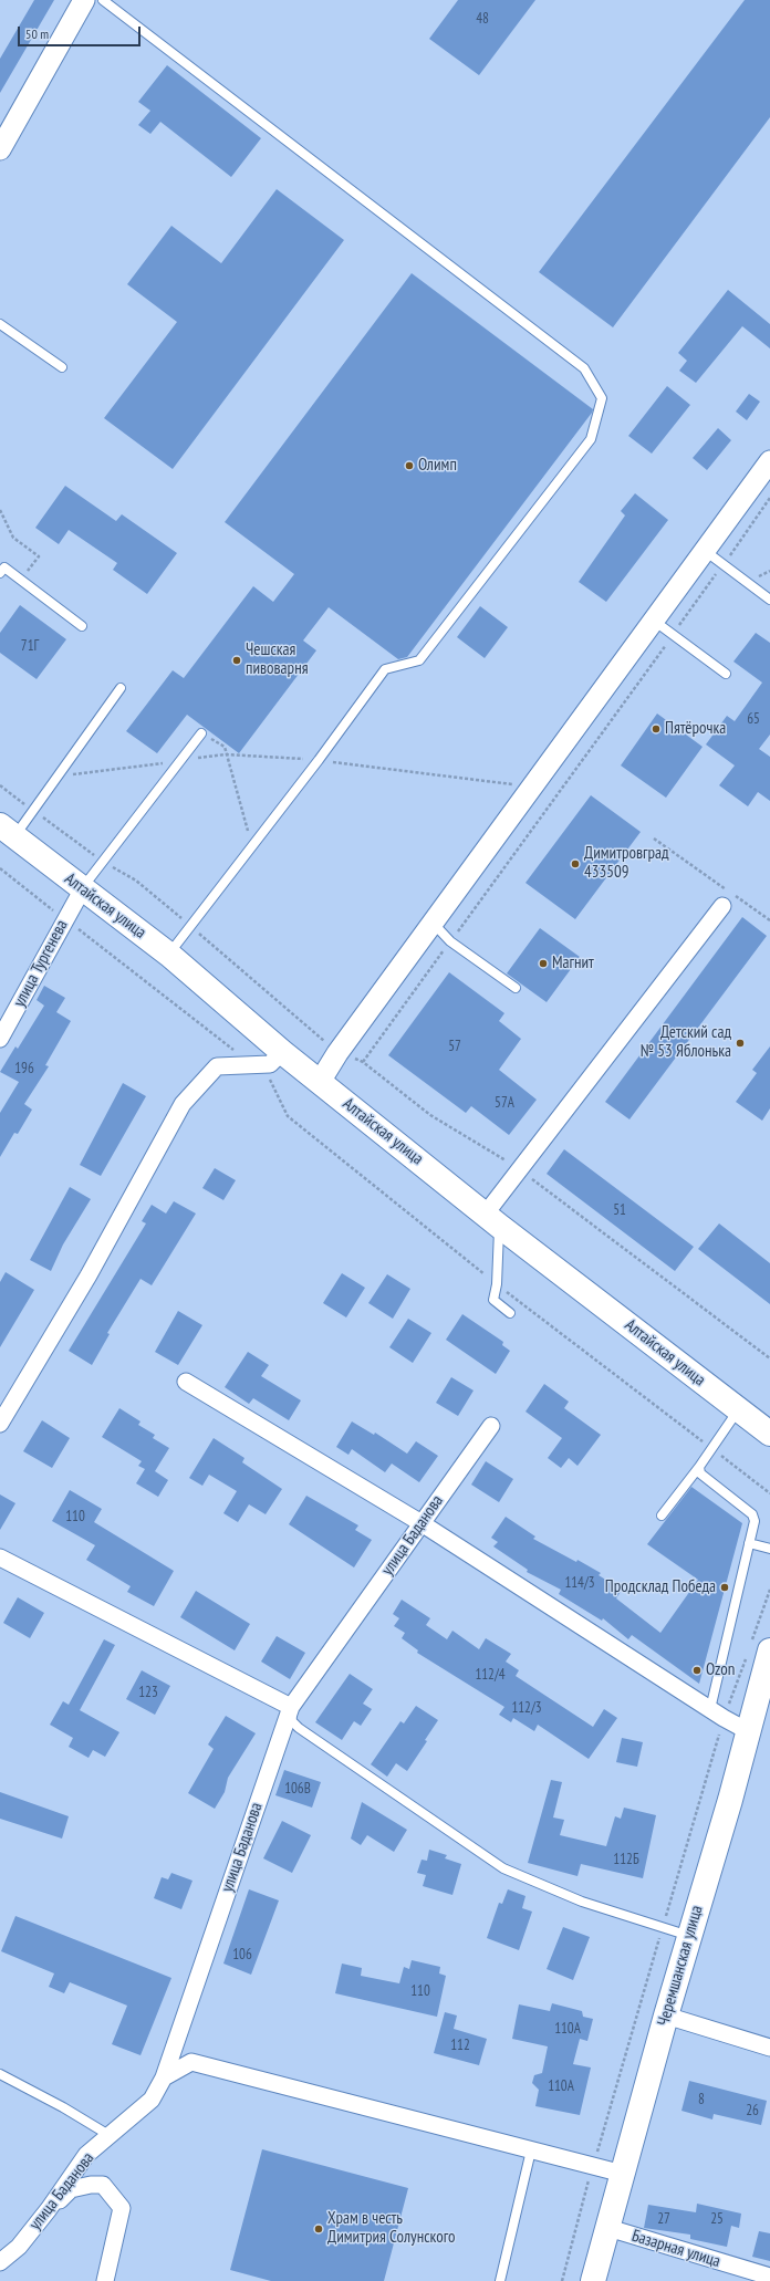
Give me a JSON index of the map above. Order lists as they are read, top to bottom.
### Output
{
  "streets": {
    "main road": ["Алтайская улица", "Черемшанская улица"],
    "street": ["улица Тургенева", "улица Баданова", "Базарная улица"]
  },
  "crossings": [
    ["Алтайская улица", "улица Тургенева"],
    ["Черемшанская улица", "Базарная улица"]
  ],
  "places": [
    "Олимп",
    "Чешская пивоварня",
    "Пятёрочка",
    "Димитровград 433509",
    "Магнит",
    "Детский сад № 53 Яблонька",
    "Продсклад Победа",
    "Ozon",
    "Храм в честь Димитрия Солунского"
  ],
  "house_numbers": [
    "48",
    "71Г",
    "65",
    "57",
    "196",
    "57А",
    "51",
    "110",
    "114/3",
    "112/4",
    "123",
    "112/3",
    "106В",
    "112Б",
    "106",
    "110",
    "110А",
    "112",
    "110А",
    "8",
    "26",
    "27",
    "25"
  ],
  "scale_bar": "50 m"
}
